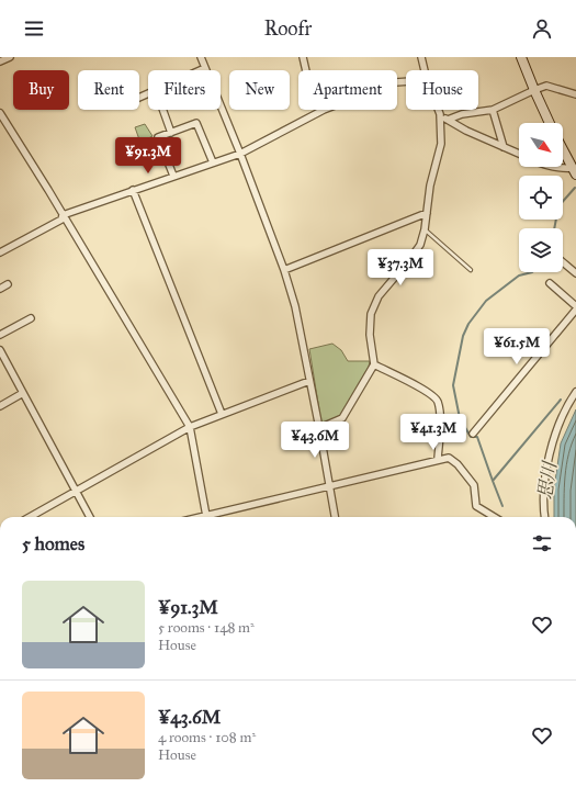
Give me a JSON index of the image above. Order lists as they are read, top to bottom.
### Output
{
  "water": ["思川"],
  "north": "bottom right",
  "page": {
    "header": "Roofr",
    "chip": [
      "Buy",
      "Rent",
      "Filters",
      "New",
      "Apartment",
      "House"
    ],
    "price": [
      "¥91.3M",
      "¥37.3M",
      "¥61.5M",
      "¥41.3M",
      "¥43.6M"
    ],
    "heading": "5 homes",
    "list": [
      {
        "name": "¥91.3M",
        "note": "5 rooms · 148 m² · House"
      },
      {
        "name": "¥43.6M",
        "note": "4 rooms · 108 m² · House"
      }
    ]
  }
}
